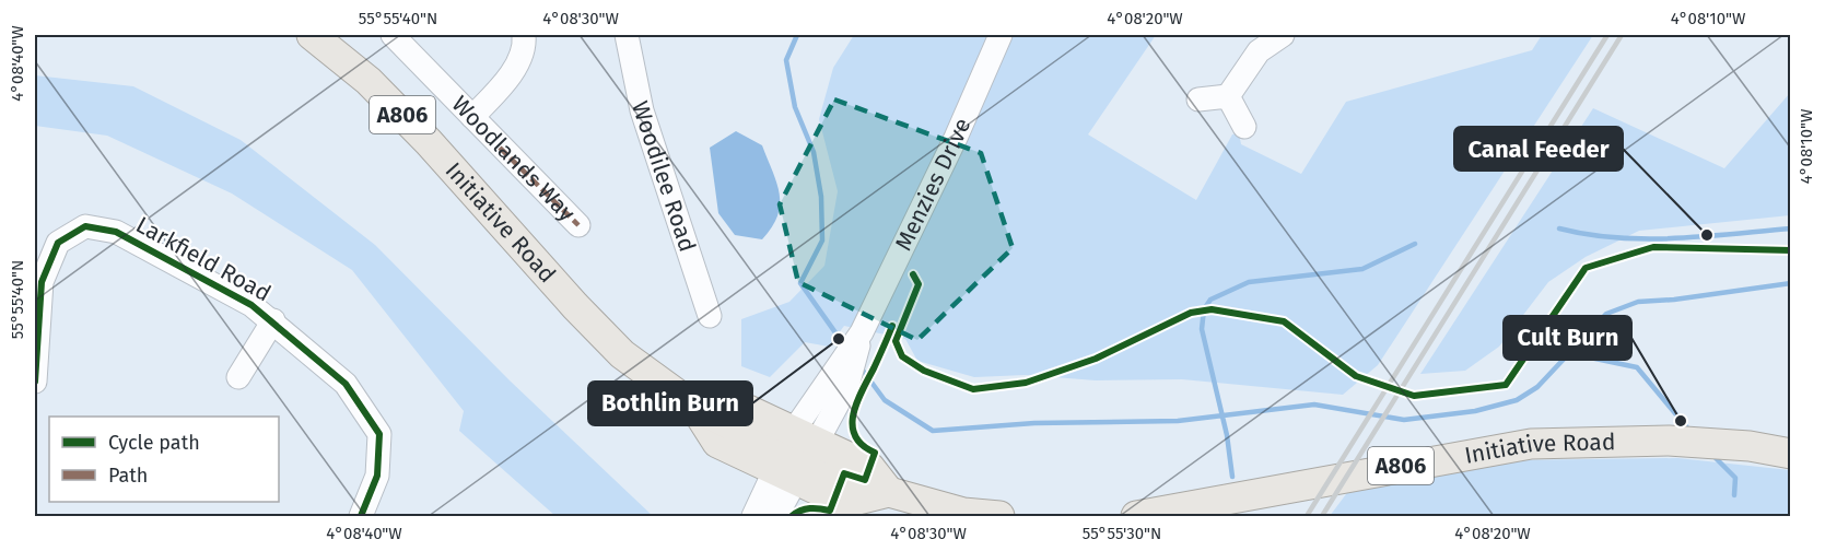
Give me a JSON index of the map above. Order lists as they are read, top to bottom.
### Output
{
  "streets": {
    "main road": ["A806", "Initiative Road"],
    "street": [
      "Woodlands Way",
      "Woodilee Road",
      "Menzies Drive",
      "Larkfield Road"
    ]
  },
  "crossings": [
    ["Menzies Drive", "Initiative Road"]
  ],
  "places": ["Canal Feeder", "Bothlin Burn", "Cult Burn"],
  "legend": ["Cycle path", "Path"],
  "coordinates": [
    "55°55'40\"N",
    "4°08'30\"W",
    "4°08'20\"W",
    "4°08'10\"W",
    "4°08'40\"W",
    "55°55'30\"N"
  ]
}
